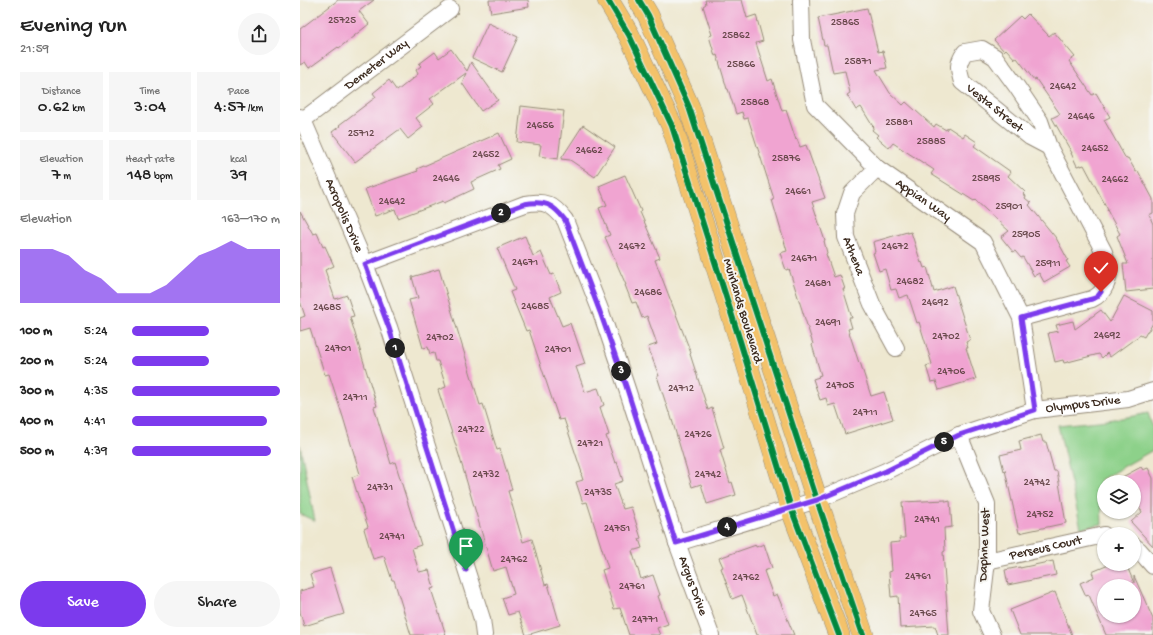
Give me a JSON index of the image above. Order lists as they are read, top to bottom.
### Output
{
  "streets": {
    "main road": ["Muirlands Boulevard"],
    "street": [
      "Demeter Way",
      "Vesta Street",
      "Appian Way",
      "Acropolis Drive",
      "Athena",
      "Olympus Drive",
      "Daphne West",
      "Perseus Court",
      "Argus Drive"
    ]
  },
  "crossings": [
    ["Demeter Way", "Acropolis Drive"],
    ["Vesta Street", "Appian Way"],
    ["Appian Way", "Athena"],
    ["Appian Way", "Olympus Drive"],
    ["Acropolis Drive", "Argus Drive"],
    ["Muirlands Boulevard", "Olympus Drive"],
    ["Olympus Drive", "Daphne West"],
    ["Olympus Drive", "Argus Drive"],
    ["Daphne West", "Perseus Court"]
  ],
  "house_numbers": [
    "25725",
    "25865",
    "25862",
    "25871",
    "25866",
    "24642",
    "25868",
    "24646",
    "25881",
    "24656",
    "25712",
    "25885",
    "24652",
    "24662",
    "24652",
    "25876",
    "24646",
    "25895",
    "24662",
    "24661",
    "24642",
    "25901",
    "25905",
    "24672",
    "24672",
    "24671",
    "24671",
    "25911",
    "24682",
    "24681",
    "24686",
    "24692",
    "24685",
    "24685",
    "24691",
    "24692",
    "24702",
    "24702",
    "24701",
    "24701",
    "24706",
    "24705",
    "24712",
    "24711",
    "24711",
    "24722",
    "24726",
    "24721",
    "24732",
    "24742",
    "24742",
    "24731",
    "24735",
    "24752",
    "24741",
    "24751",
    "24741",
    "24762",
    "24761",
    "24762",
    "24761",
    "24765",
    "24771"
  ],
  "page": {
    "heading": ["Evening run", "21:59"],
    "stats": [
      ["Distance", "0.62 km"],
      ["Time", "3:04"],
      ["Pace", "4:57 /km"],
      ["Elevation", "7 m"],
      ["Heart rate", "148 bpm"],
      ["kcal", "39"]
    ],
    "pins": [
      "2",
      "1",
      "3",
      "5",
      "4"
    ],
    "chart": ["Elevation", "163–170 m"],
    "list": [
      {
        "name": "100 m",
        "note": "5:24"
      },
      {
        "name": "200 m",
        "note": "5:24"
      },
      {
        "name": "300 m",
        "note": "4:35"
      },
      {
        "name": "400 m",
        "note": "4:41"
      },
      {
        "name": "500 m",
        "note": "4:39"
      }
    ],
    "map_buttons": ["+", "−"],
    "buttons": ["Save", "Share"]
  }
}
